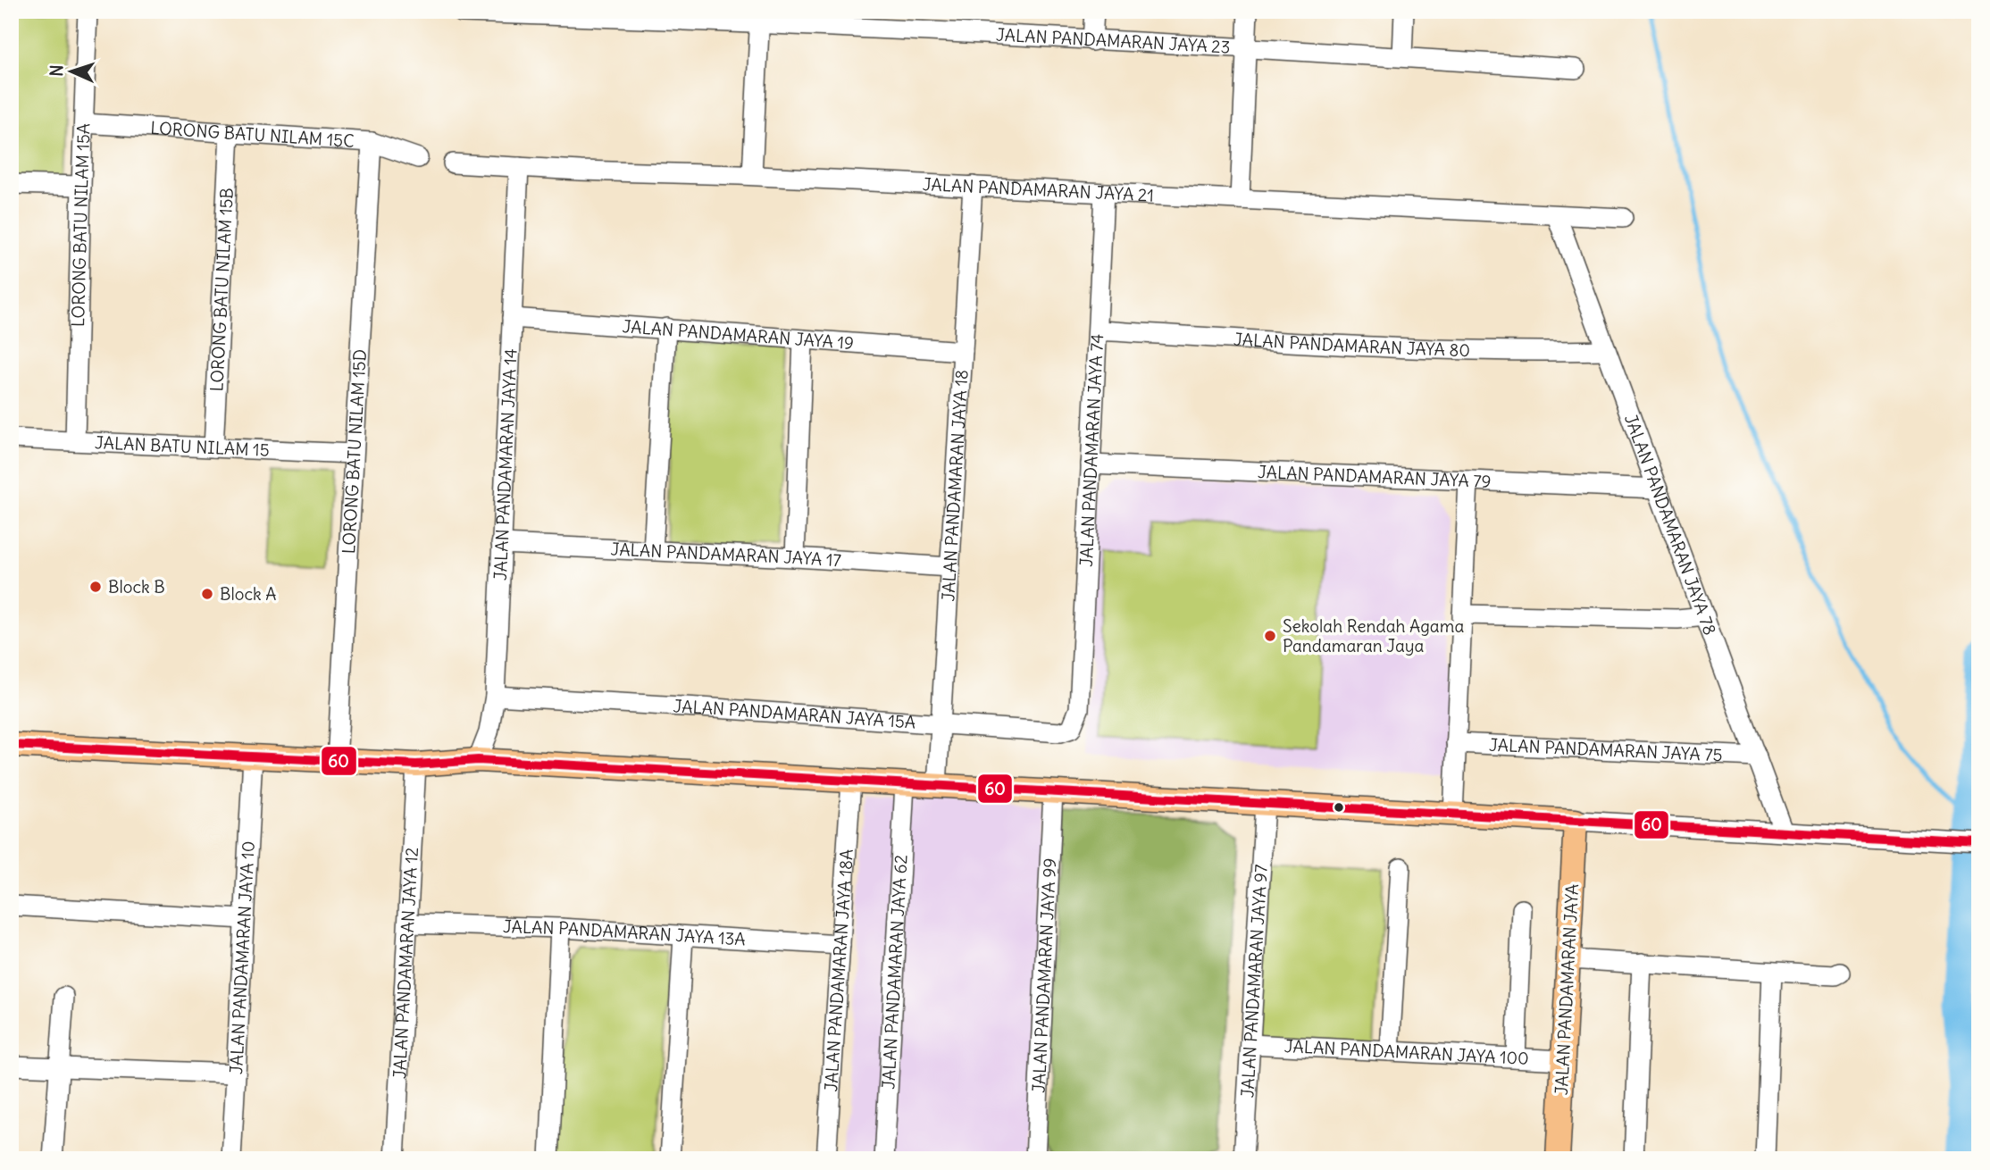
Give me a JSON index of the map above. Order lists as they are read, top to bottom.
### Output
{
  "streets": {
    "main road": ["JALAN PANDAMARAN JAYA"],
    "street": [
      "JALAN PANDAMARAN JAYA 23",
      "LORONG BATU NILAM 15C",
      "JALAN PANDAMARAN JAYA 21",
      "LORONG BATU NILAM 15A",
      "LORONG BATU NILAM 15B",
      "JALAN PANDAMARAN JAYA 19",
      "JALAN PANDAMARAN JAYA 80",
      "JALAN BATU NILAM 15",
      "JALAN PANDAMARAN JAYA 74",
      "LORONG BATU NILAM 15D",
      "JALAN PANDAMARAN JAYA 14",
      "JALAN PANDAMARAN JAYA 79",
      "JALAN PANDAMARAN JAYA 18",
      "JALAN PANDAMARAN JAYA 78",
      "JALAN PANDAMARAN JAYA 17",
      "JALAN PANDAMARAN JAYA 15A",
      "JALAN PANDAMARAN JAYA 75",
      "JALAN PANDAMARAN JAYA 13A",
      "JALAN PANDAMARAN JAYA 10",
      "JALAN PANDAMARAN JAYA 12",
      "JALAN PANDAMARAN JAYA 18A",
      "JALAN PANDAMARAN JAYA 62",
      "JALAN PANDAMARAN JAYA 99",
      "JALAN PANDAMARAN JAYA 97",
      "JALAN PANDAMARAN JAYA 100"
    ]
  },
  "crossings": [
    ["LORONG BATU NILAM 15C", "LORONG BATU NILAM 15A"],
    ["LORONG BATU NILAM 15C", "LORONG BATU NILAM 15B"],
    ["LORONG BATU NILAM 15C", "LORONG BATU NILAM 15D"],
    ["JALAN PANDAMARAN JAYA 21", "JALAN PANDAMARAN JAYA 74"],
    ["JALAN PANDAMARAN JAYA 21", "JALAN PANDAMARAN JAYA 14"],
    ["JALAN PANDAMARAN JAYA 21", "JALAN PANDAMARAN JAYA 18"],
    ["JALAN PANDAMARAN JAYA 21", "JALAN PANDAMARAN JAYA 78"],
    ["LORONG BATU NILAM 15A", "JALAN BATU NILAM 15"],
    ["LORONG BATU NILAM 15B", "JALAN BATU NILAM 15"],
    ["JALAN PANDAMARAN JAYA 19", "JALAN PANDAMARAN JAYA 14"],
    ["JALAN PANDAMARAN JAYA 19", "JALAN PANDAMARAN JAYA 18"],
    ["JALAN PANDAMARAN JAYA 80", "JALAN PANDAMARAN JAYA 74"],
    ["JALAN PANDAMARAN JAYA 80", "JALAN PANDAMARAN JAYA 78"],
    ["JALAN BATU NILAM 15", "LORONG BATU NILAM 15D"],
    ["JALAN PANDAMARAN JAYA 74", "JALAN PANDAMARAN JAYA 79"],
    ["JALAN PANDAMARAN JAYA 74", "JALAN PANDAMARAN JAYA 15A"],
    ["JALAN PANDAMARAN JAYA 14", "JALAN PANDAMARAN JAYA 17"],
    ["JALAN PANDAMARAN JAYA 14", "JALAN PANDAMARAN JAYA 15A"],
    ["JALAN PANDAMARAN JAYA 79", "JALAN PANDAMARAN JAYA 78"],
    ["JALAN PANDAMARAN JAYA 18", "JALAN PANDAMARAN JAYA 17"],
    ["JALAN PANDAMARAN JAYA 18", "JALAN PANDAMARAN JAYA 15A"],
    ["JALAN PANDAMARAN JAYA 78", "JALAN PANDAMARAN JAYA 75"],
    ["JALAN PANDAMARAN JAYA 13A", "JALAN PANDAMARAN JAYA 12"],
    ["JALAN PANDAMARAN JAYA 13A", "JALAN PANDAMARAN JAYA 18A"],
    ["JALAN PANDAMARAN JAYA 97", "JALAN PANDAMARAN JAYA 100"],
    ["JALAN PANDAMARAN JAYA", "JALAN PANDAMARAN JAYA 100"]
  ],
  "places": ["Block B", "Block A", "Sekolah Rendah Agama Pandamaran Jaya"],
  "lines": ["transit line 60"],
  "north": "left"
}
